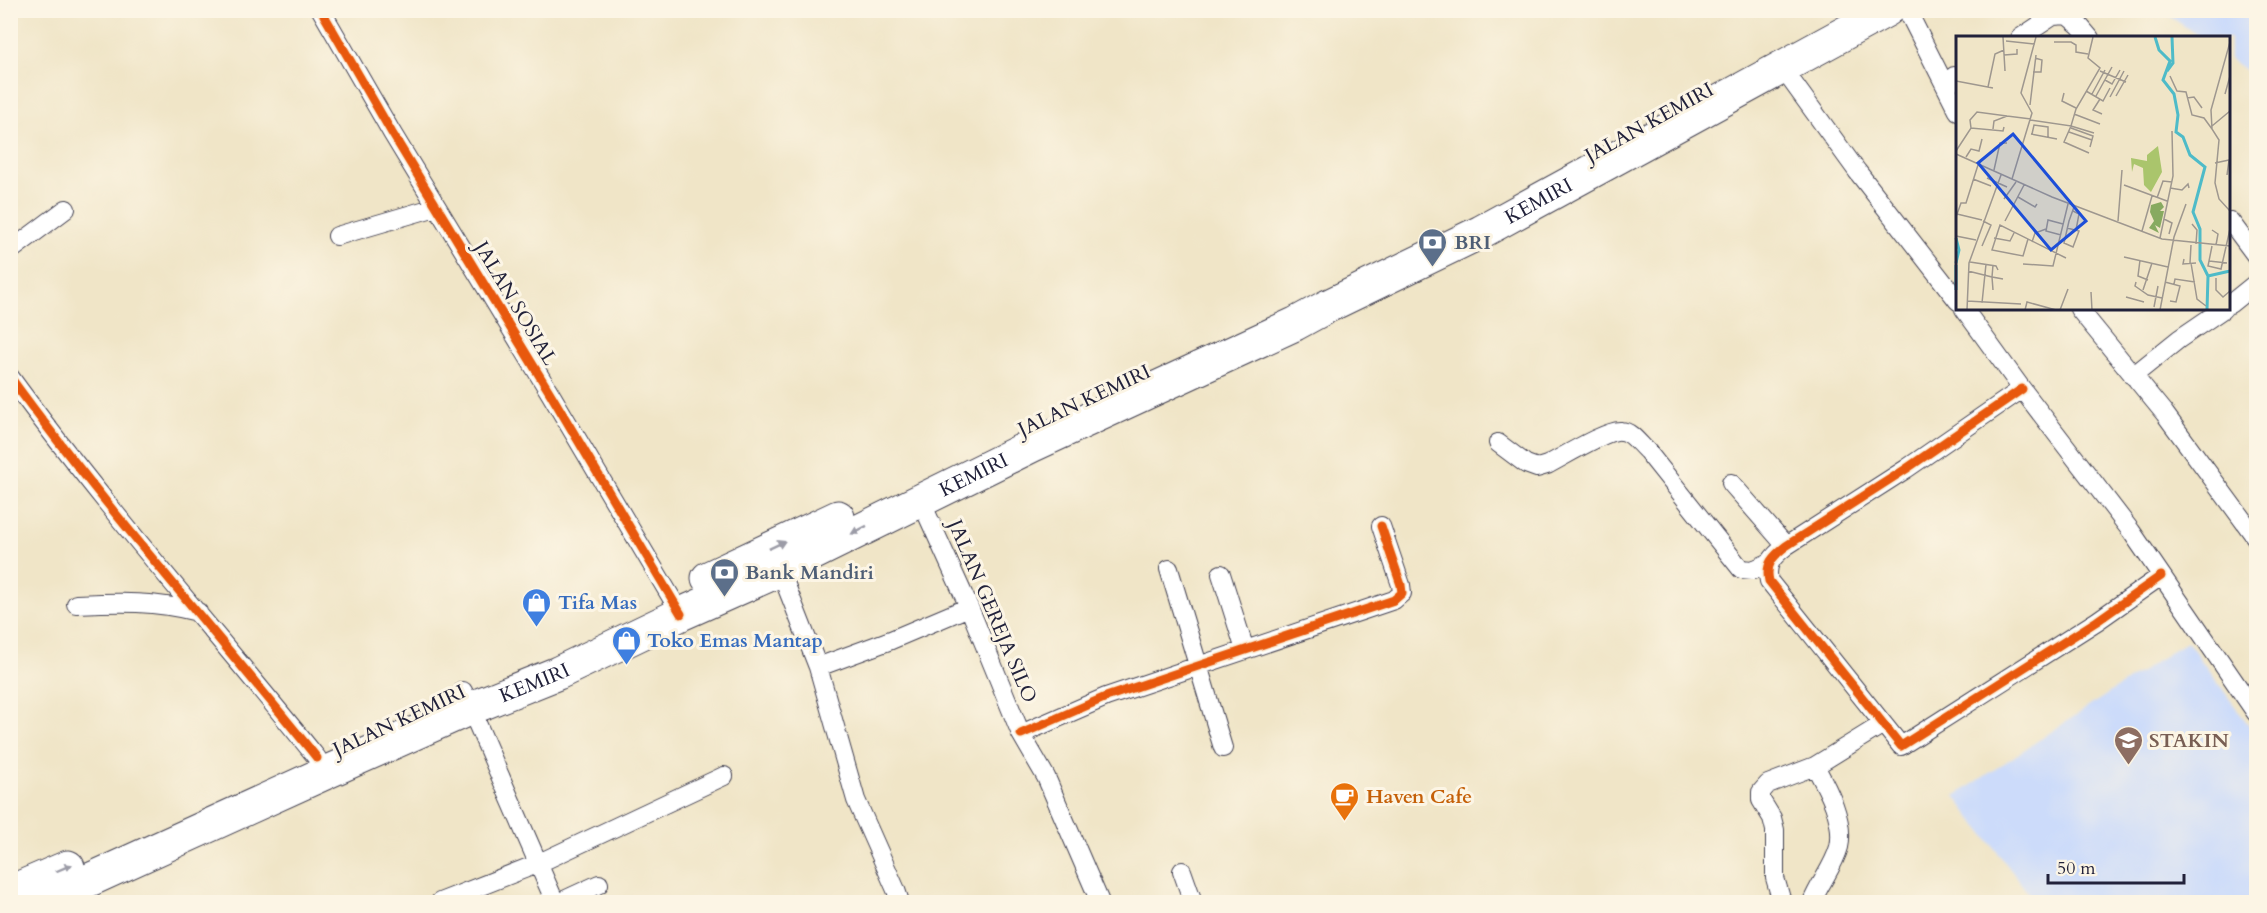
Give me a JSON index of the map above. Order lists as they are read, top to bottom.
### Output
{
  "streets": {
    "highway": ["JALAN KEMIRI", "KEMIRI"],
    "street": ["JALAN SOSIAL", "JALAN GEREJA SILO"]
  },
  "crossings": [
    ["JALAN KEMIRI", "KEMIRI"],
    ["JALAN KEMIRI", "JALAN SOSIAL"],
    ["KEMIRI", "JALAN SOSIAL"],
    ["KEMIRI", "JALAN GEREJA SILO"]
  ],
  "one_way": ["JALAN KEMIRI"],
  "places": {
    "bank": ["BRI", "Bank Mandiri"],
    "shop": ["Tifa Mas", "Toko Emas Mantap"],
    "school or university": ["STAKIN"],
    "cafe": ["Haven Cafe"]
  },
  "scale_bar": "50 m"
}
